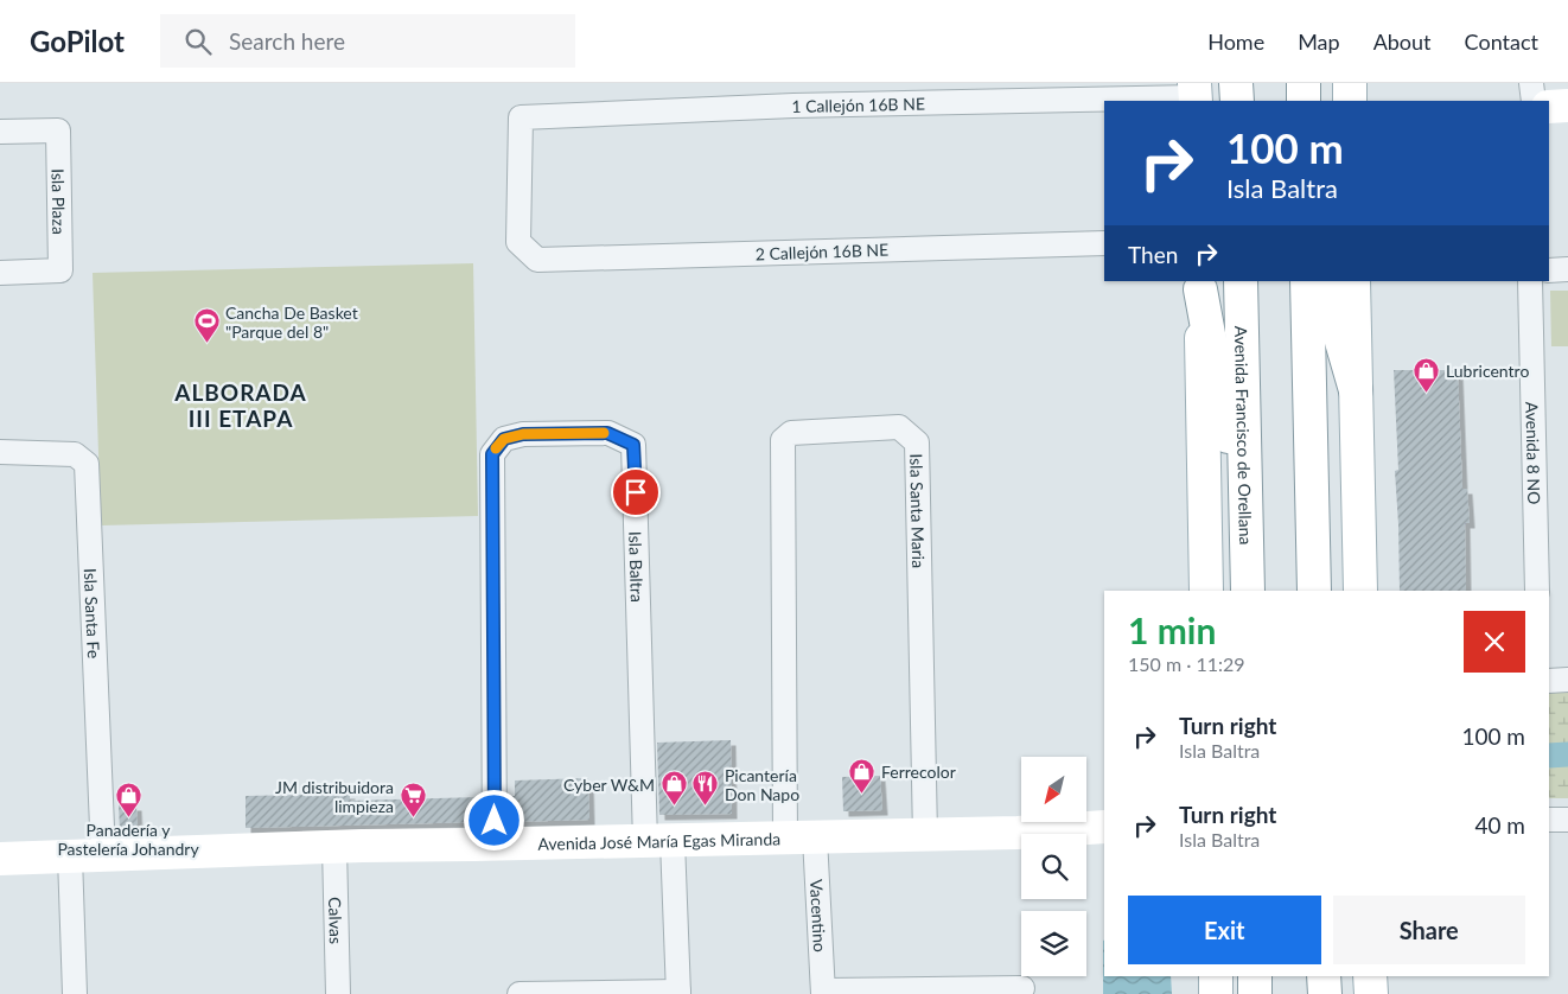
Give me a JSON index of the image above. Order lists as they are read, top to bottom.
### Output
{
  "streets": {
    "main road": ["Avenida Francisco de Orellana", "Avenida José María Egas Miranda"],
    "street": [
      "1 Callejón 16B NE",
      "Isla Plaza",
      "2 Callejón 16B NE",
      "Avenida 8 NO",
      "Isla Santa Maria",
      "Isla Baltra",
      "Isla Santa Fe",
      "Vacentino",
      "Calvas"
    ]
  },
  "crossings": [
    ["1 Callejón 16B NE", "2 Callejón 16B NE"],
    ["Isla Santa Maria", "Avenida José María Egas Miranda"],
    ["Isla Santa Maria", "Vacentino"],
    ["Isla Baltra", "Avenida José María Egas Miranda"],
    ["Isla Santa Fe", "Avenida José María Egas Miranda"],
    ["Avenida José María Egas Miranda", "Vacentino"],
    ["Avenida José María Egas Miranda", "Calvas"]
  ],
  "districts": ["ALBORADA III ETAPA"],
  "places": {
    "sports": ["Cancha De Basket \"Parque del 8\""],
    "shop": [
      "Lubricentro",
      "Ferrecolor",
      "Cyber W&M",
      "Panadería y Pastelería Johandry"
    ],
    "restaurant": ["Picantería Don Napo"],
    "supermarket": ["JM distribuidora limpieza"]
  },
  "north": "bottom left",
  "page": {
    "header": "GoPilot",
    "search": "Search here",
    "nav": [
      "Home",
      "Map",
      "About",
      "Contact"
    ],
    "turn": ["100 m", "Isla Baltra"],
    "then": "Then",
    "heading": ["1 min", "150 m · 11:29"],
    "list": [
      {
        "name": "Turn right",
        "note": "Isla Baltra",
        "value": "100 m"
      },
      {
        "name": "Turn right",
        "note": "Isla Baltra",
        "value": "40 m"
      }
    ],
    "buttons": ["Exit", "Share"]
  }
}
